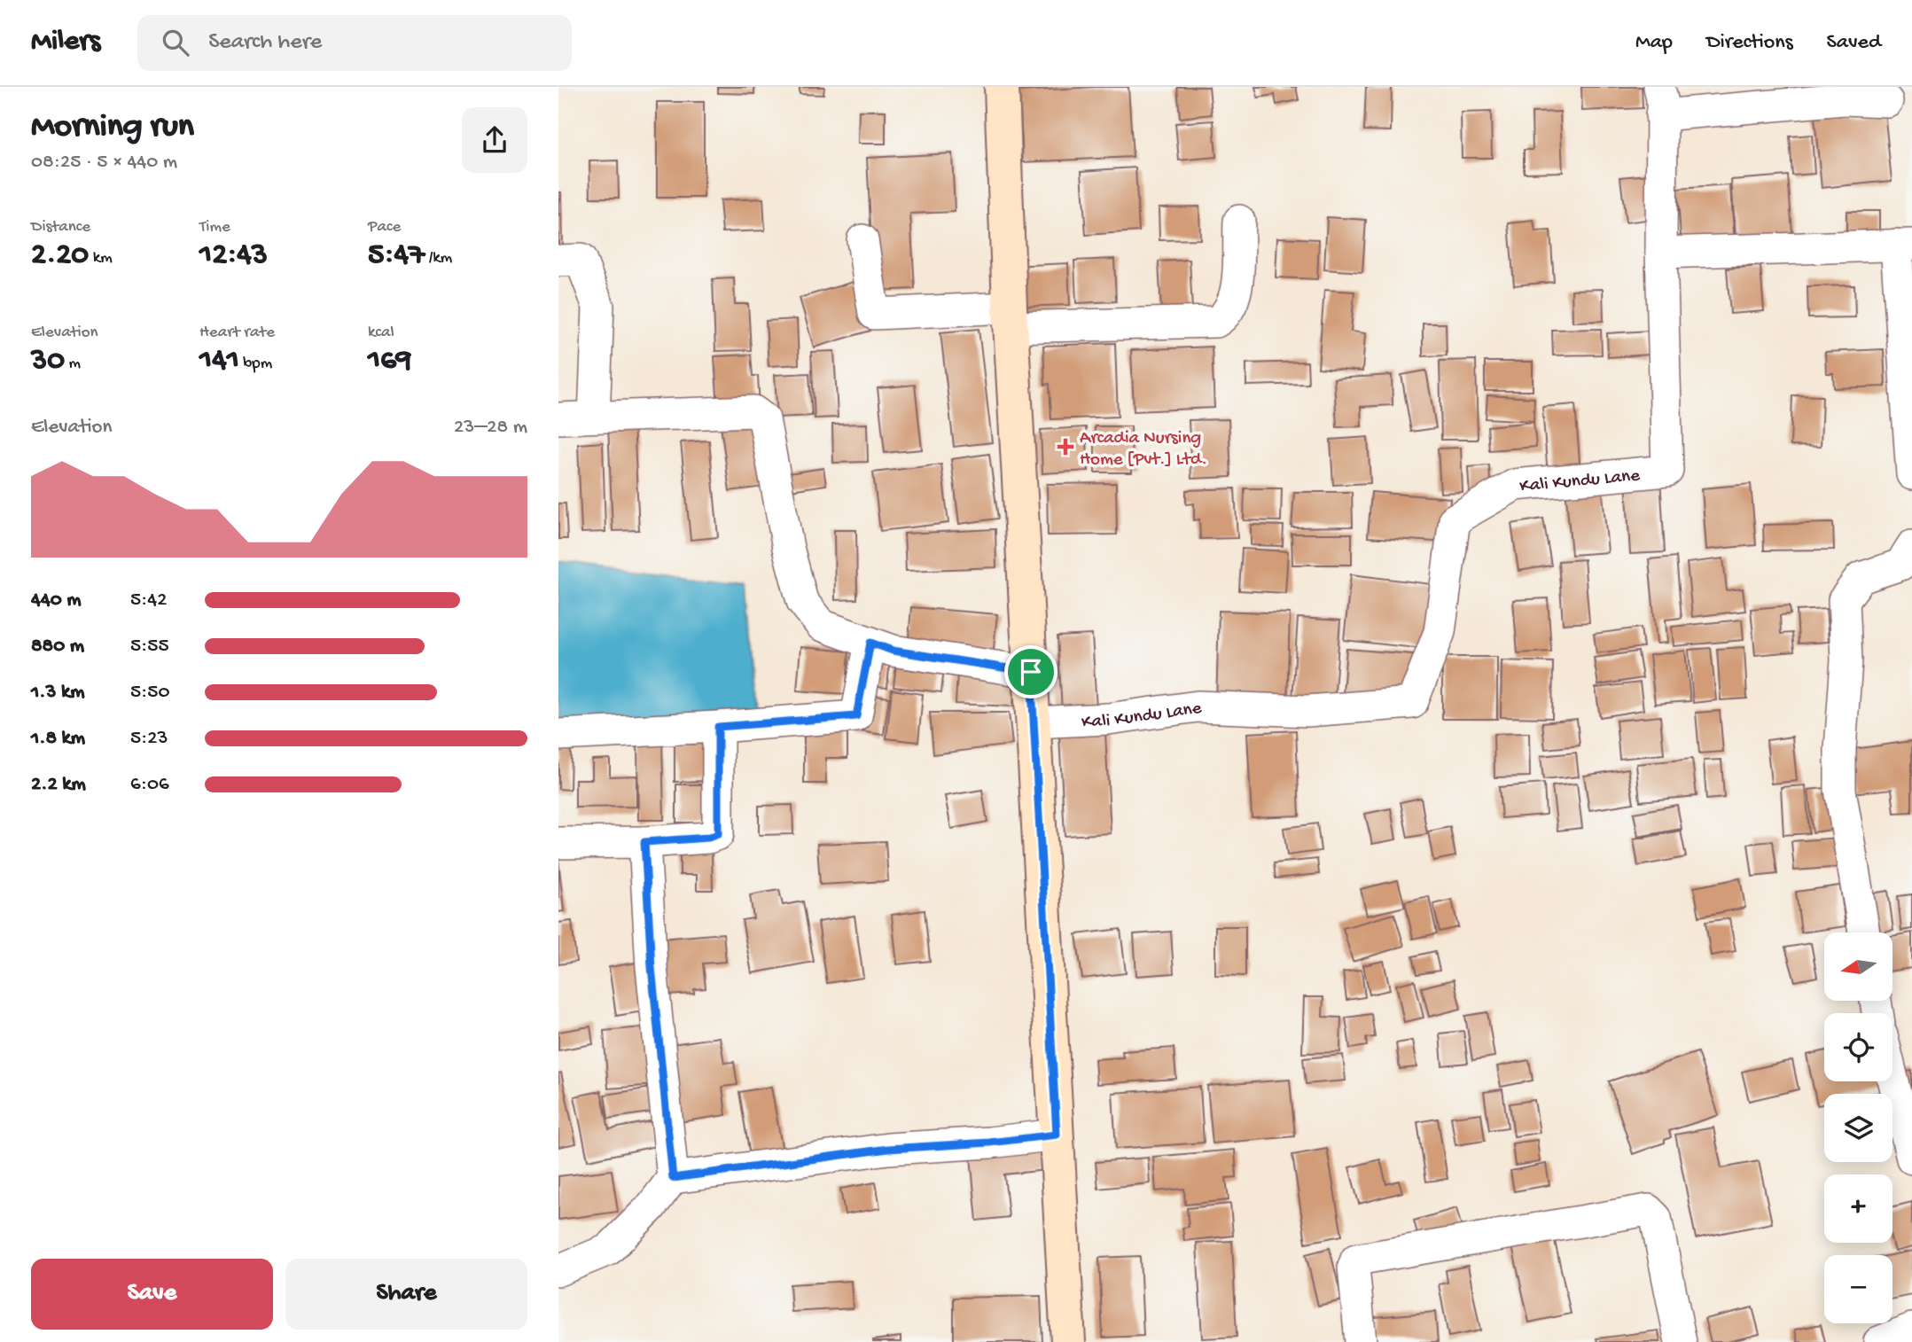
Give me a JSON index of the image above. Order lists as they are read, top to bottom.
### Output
{
  "streets": {
    "street": ["Kali Kundu Lane"]
  },
  "places": {
    "health": ["Arcadia Nursing Home [Pvt.] Ltd."]
  },
  "north": "left",
  "page": {
    "header": "Milers",
    "search": "Search here",
    "nav": ["Map", "Directions", "Saved"],
    "heading": ["Morning run", "08:25 · 5 × 440 m"],
    "stats": [
      ["Distance", "2.20 km"],
      ["Time", "12:43"],
      ["Pace", "5:47 /km"],
      ["Elevation", "30 m"],
      ["Heart rate", "141 bpm"],
      ["kcal", "169"]
    ],
    "chart": ["Elevation", "23–28 m"],
    "list": [
      {
        "name": "440 m",
        "note": "5:42"
      },
      {
        "name": "880 m",
        "note": "5:55"
      },
      {
        "name": "1.3 km",
        "note": "5:50"
      },
      {
        "name": "1.8 km",
        "note": "5:23"
      },
      {
        "name": "2.2 km",
        "note": "6:06"
      }
    ],
    "map_buttons": ["+", "−"],
    "buttons": ["Save", "Share"]
  }
}
